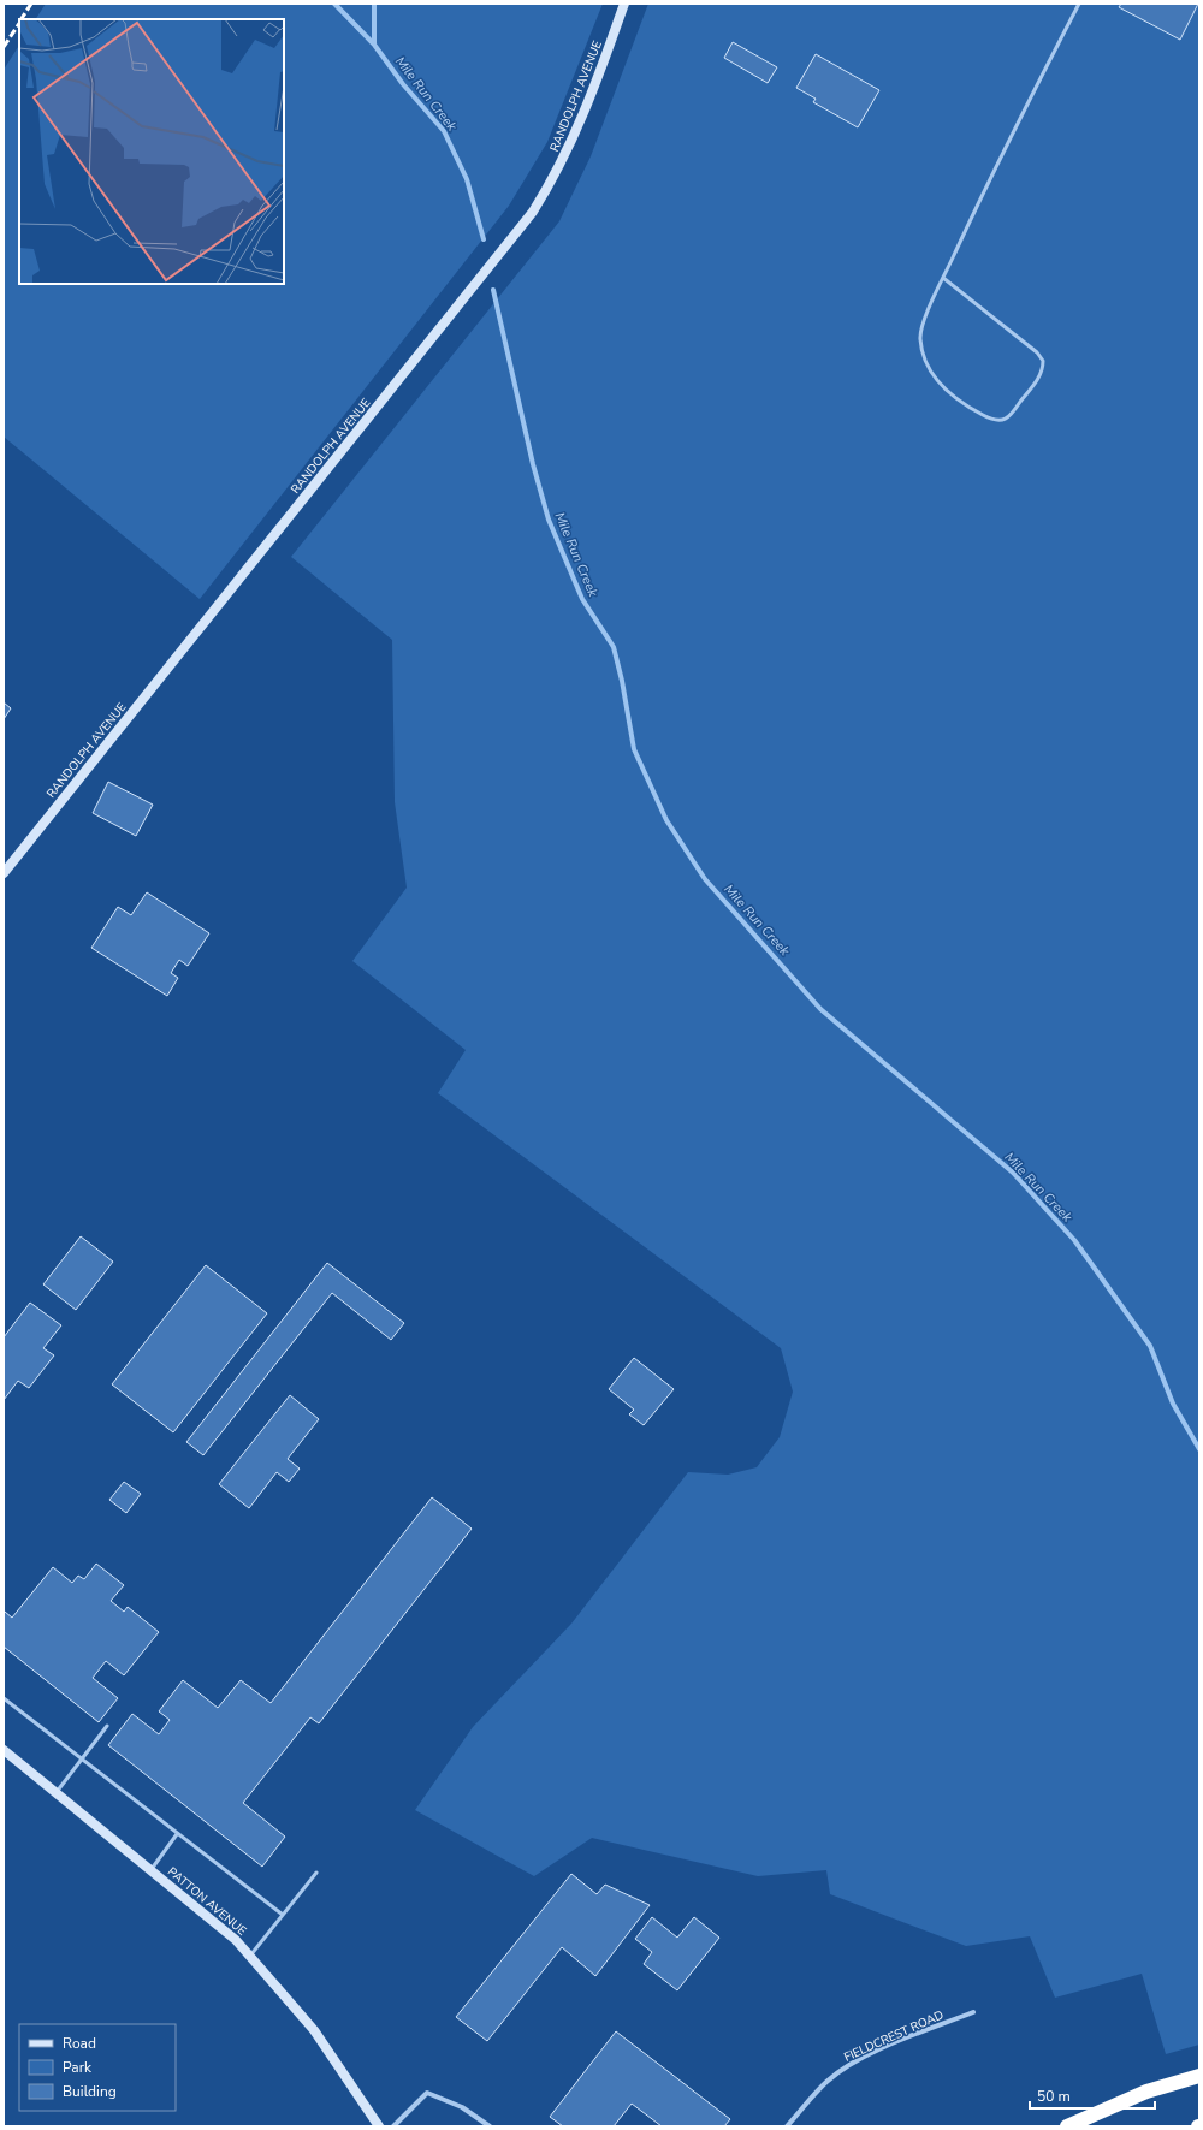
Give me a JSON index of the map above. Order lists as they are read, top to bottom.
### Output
{
  "streets": {
    "street": ["RANDOLPH AVENUE", "PATTON AVENUE", "FIELDCREST ROAD"]
  },
  "water": ["Mile Run Creek"],
  "legend": ["Road", "Park", "Building"],
  "scale_bar": "50 m"
}
